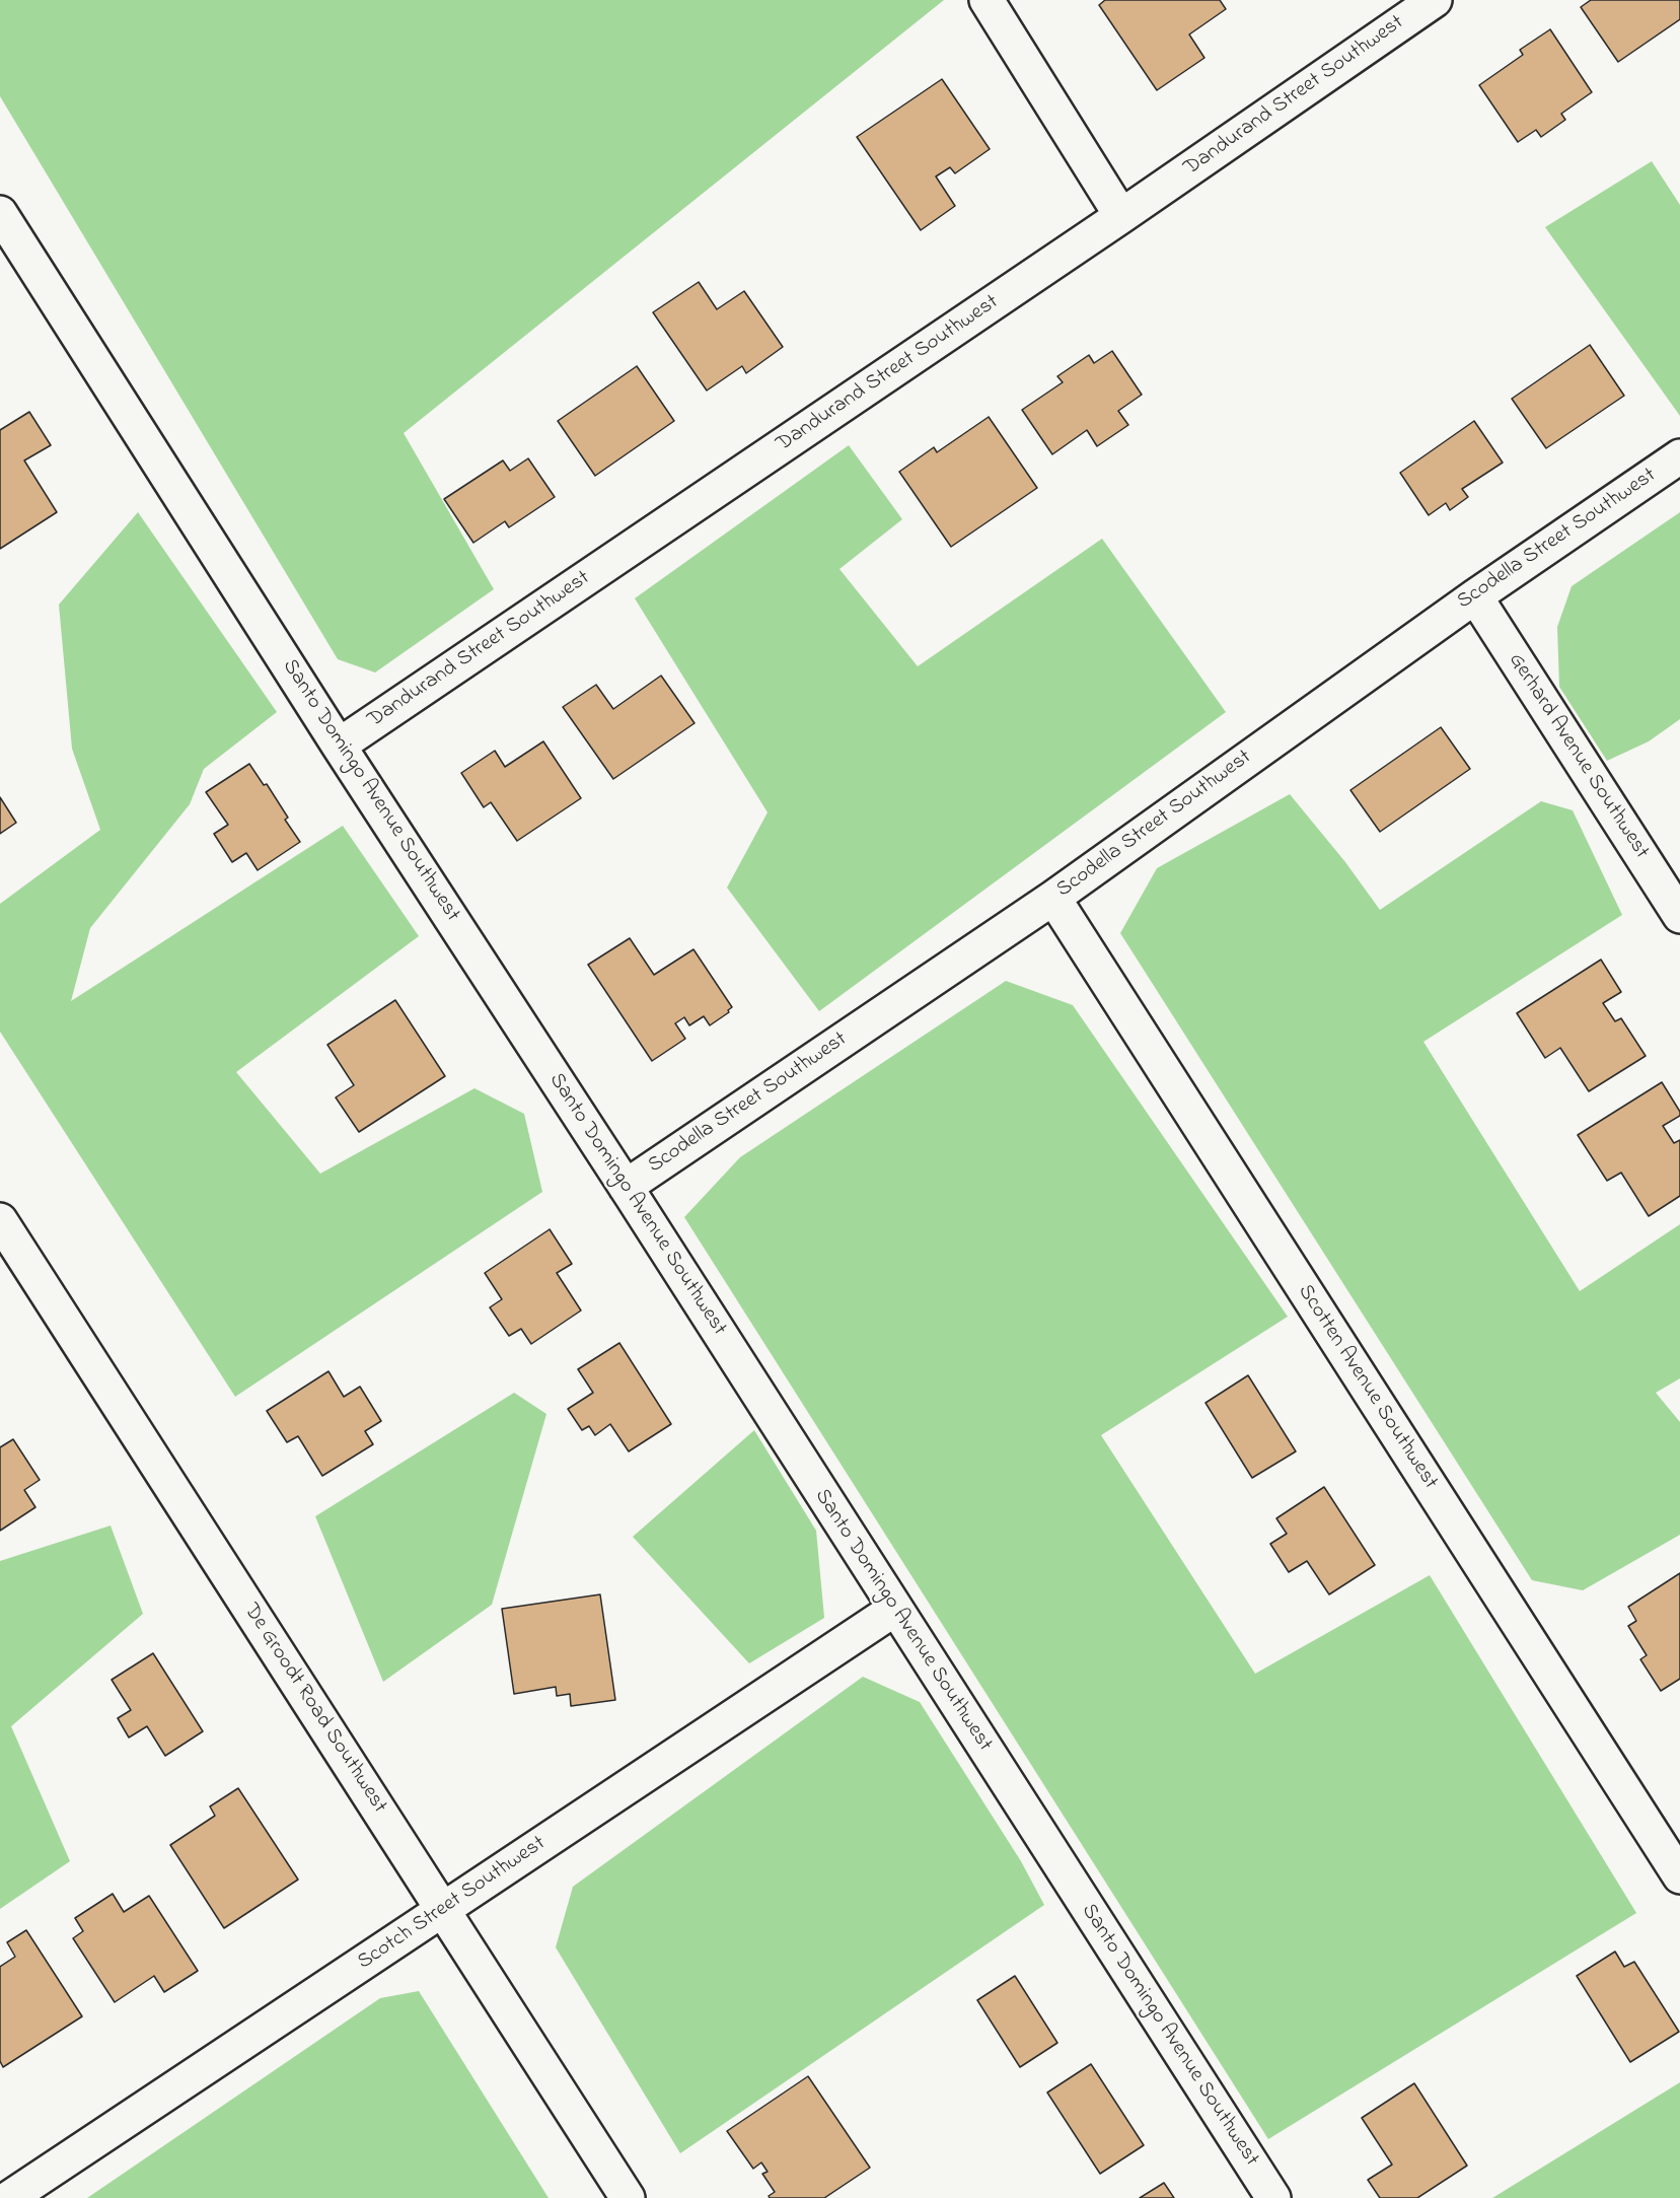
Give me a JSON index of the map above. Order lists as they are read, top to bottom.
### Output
{
  "streets": {
    "street": [
      "Dandurand Street Southwest",
      "Scodella Street Southwest",
      "Gerhard Avenue Southwest",
      "Santo Domingo Avenue Southwest",
      "Scotten Avenue Southwest",
      "De Groodt Road Southwest",
      "Scotch Street Southwest"
    ]
  },
  "crossings": [
    ["Dandurand Street Southwest", "Santo Domingo Avenue Southwest"],
    ["Scodella Street Southwest", "Gerhard Avenue Southwest"],
    ["Scodella Street Southwest", "Santo Domingo Avenue Southwest"],
    ["Scodella Street Southwest", "Scotten Avenue Southwest"],
    ["Santo Domingo Avenue Southwest", "Scotch Street Southwest"],
    ["De Groodt Road Southwest", "Scotch Street Southwest"]
  ]
}
